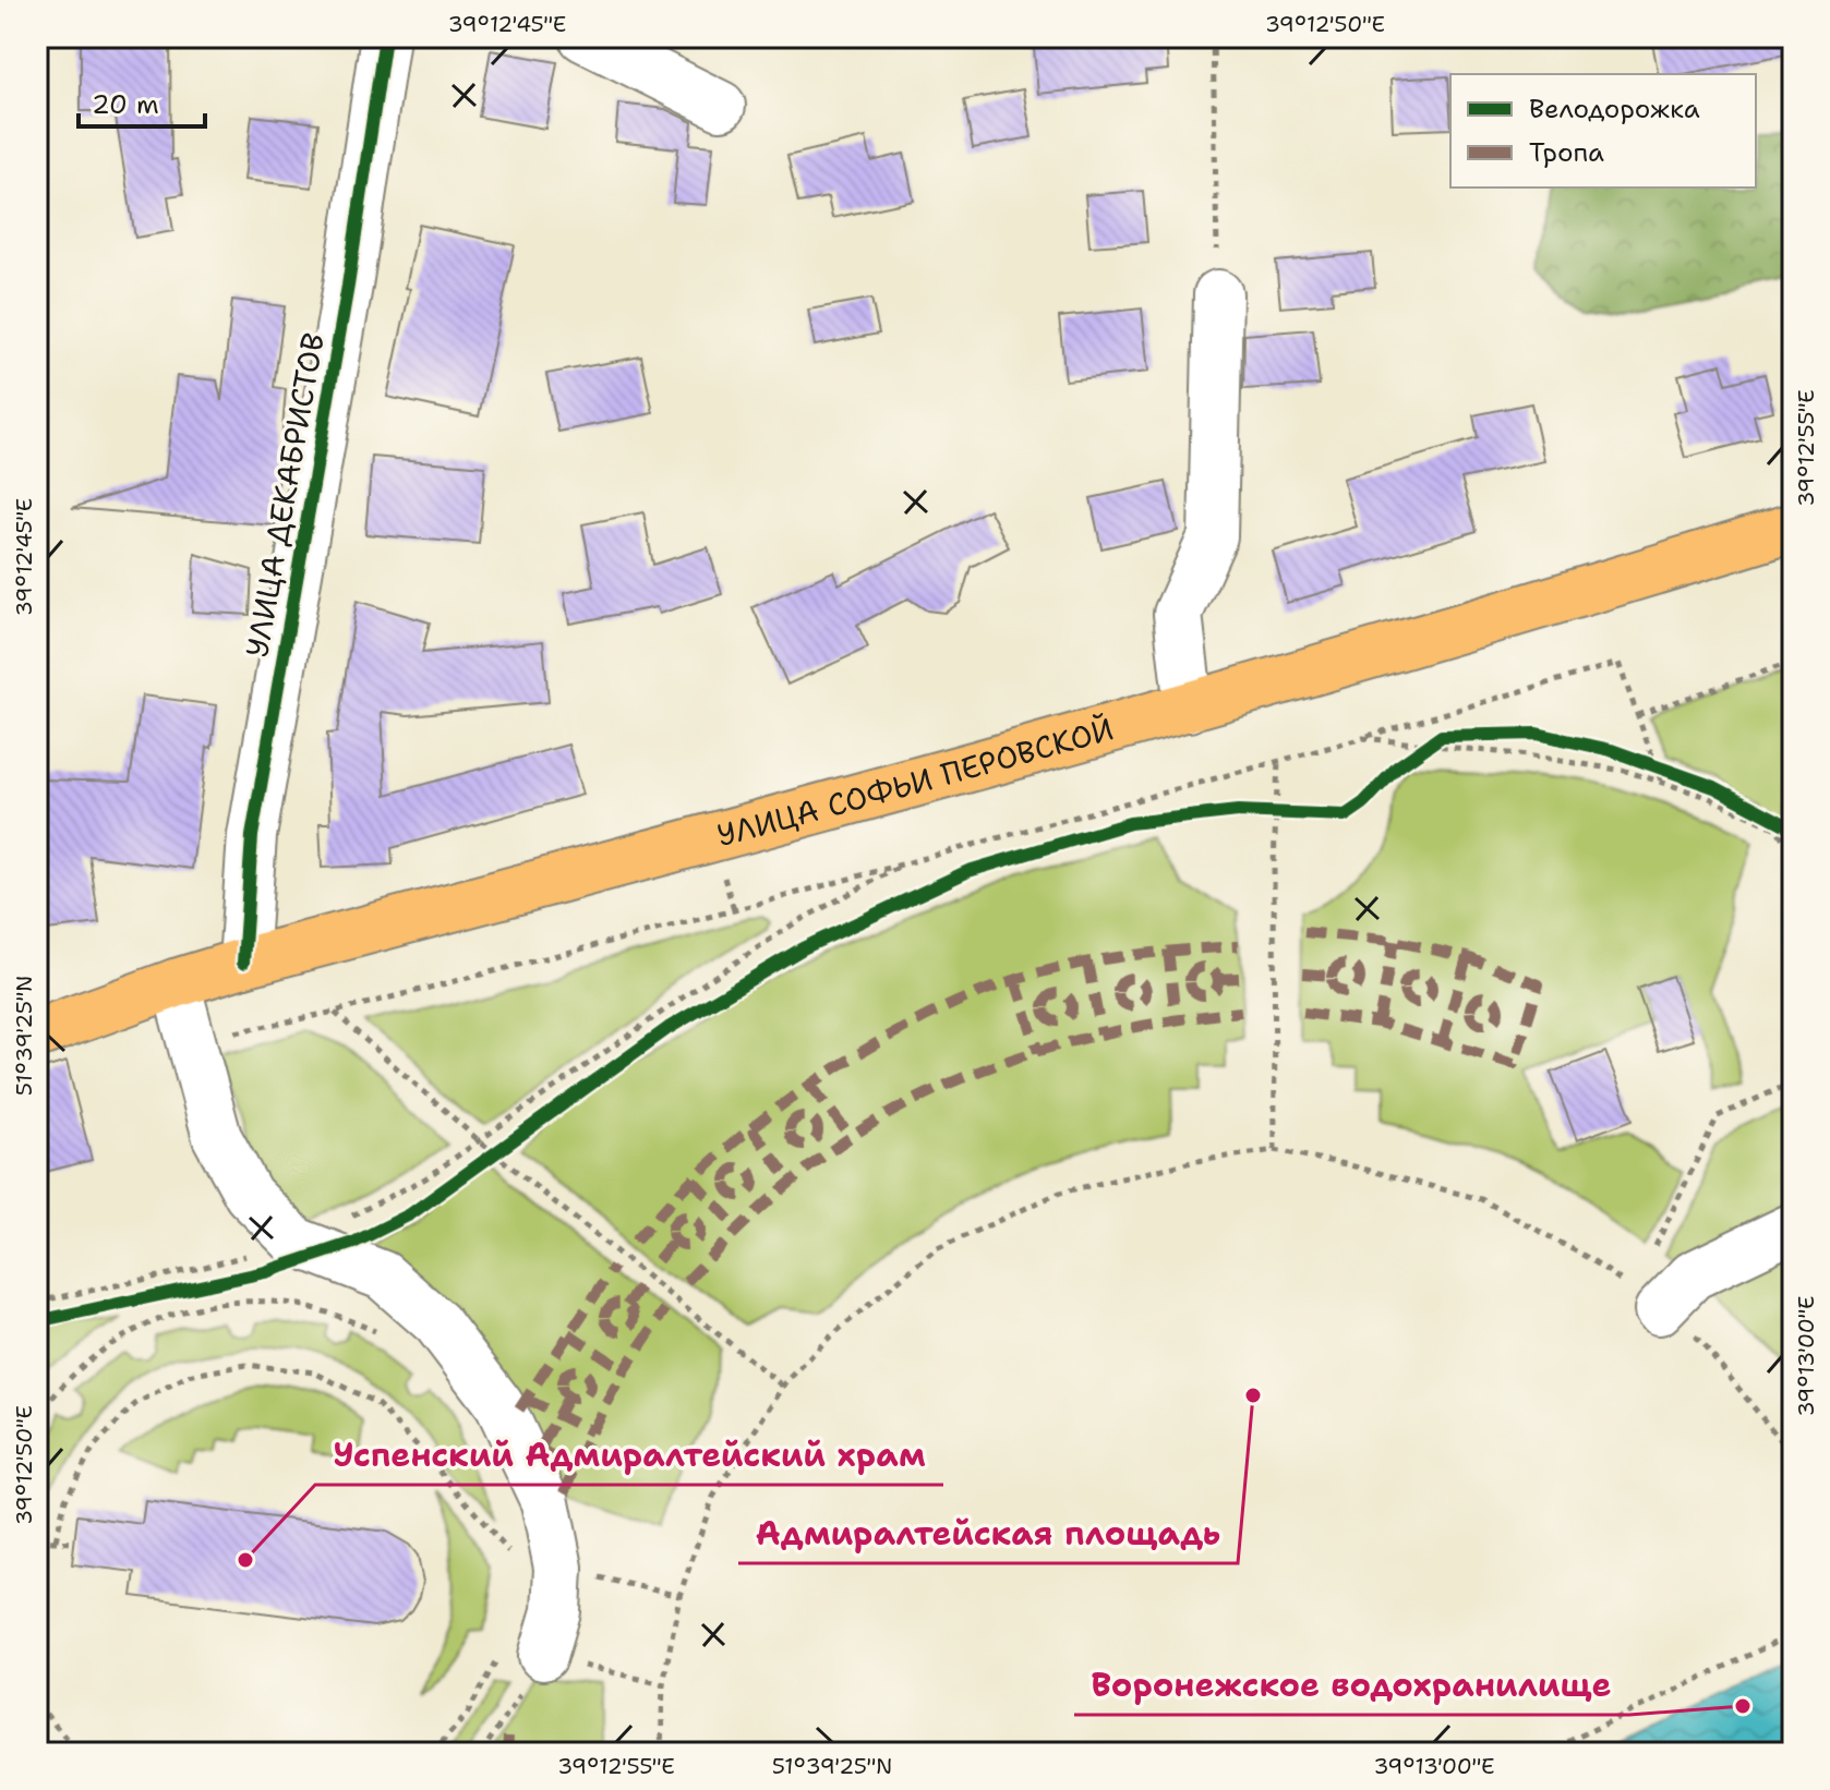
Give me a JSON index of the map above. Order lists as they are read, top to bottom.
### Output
{
  "streets": {
    "main road": ["УЛИЦА СОФЬИ ПЕРОВСКОЙ"],
    "street": ["УЛИЦА ДЕКАБРИСТОВ"]
  },
  "crossings": [
    ["УЛИЦА ДЕКАБРИСТОВ", "УЛИЦА СОФЬИ ПЕРОВСКОЙ"]
  ],
  "places": ["Адмиралтейская площадь", "Успенский Адмиралтейский храм", "Воронежское водохранилище"],
  "legend": ["Велодорожка", "Тропа"],
  "scale_bar": "20 m",
  "coordinates": [
    "39°12'45\"E",
    "39°12'50\"E",
    "39°12'55\"E",
    "51°39'25\"N",
    "39°13'00\"E"
  ]
}
